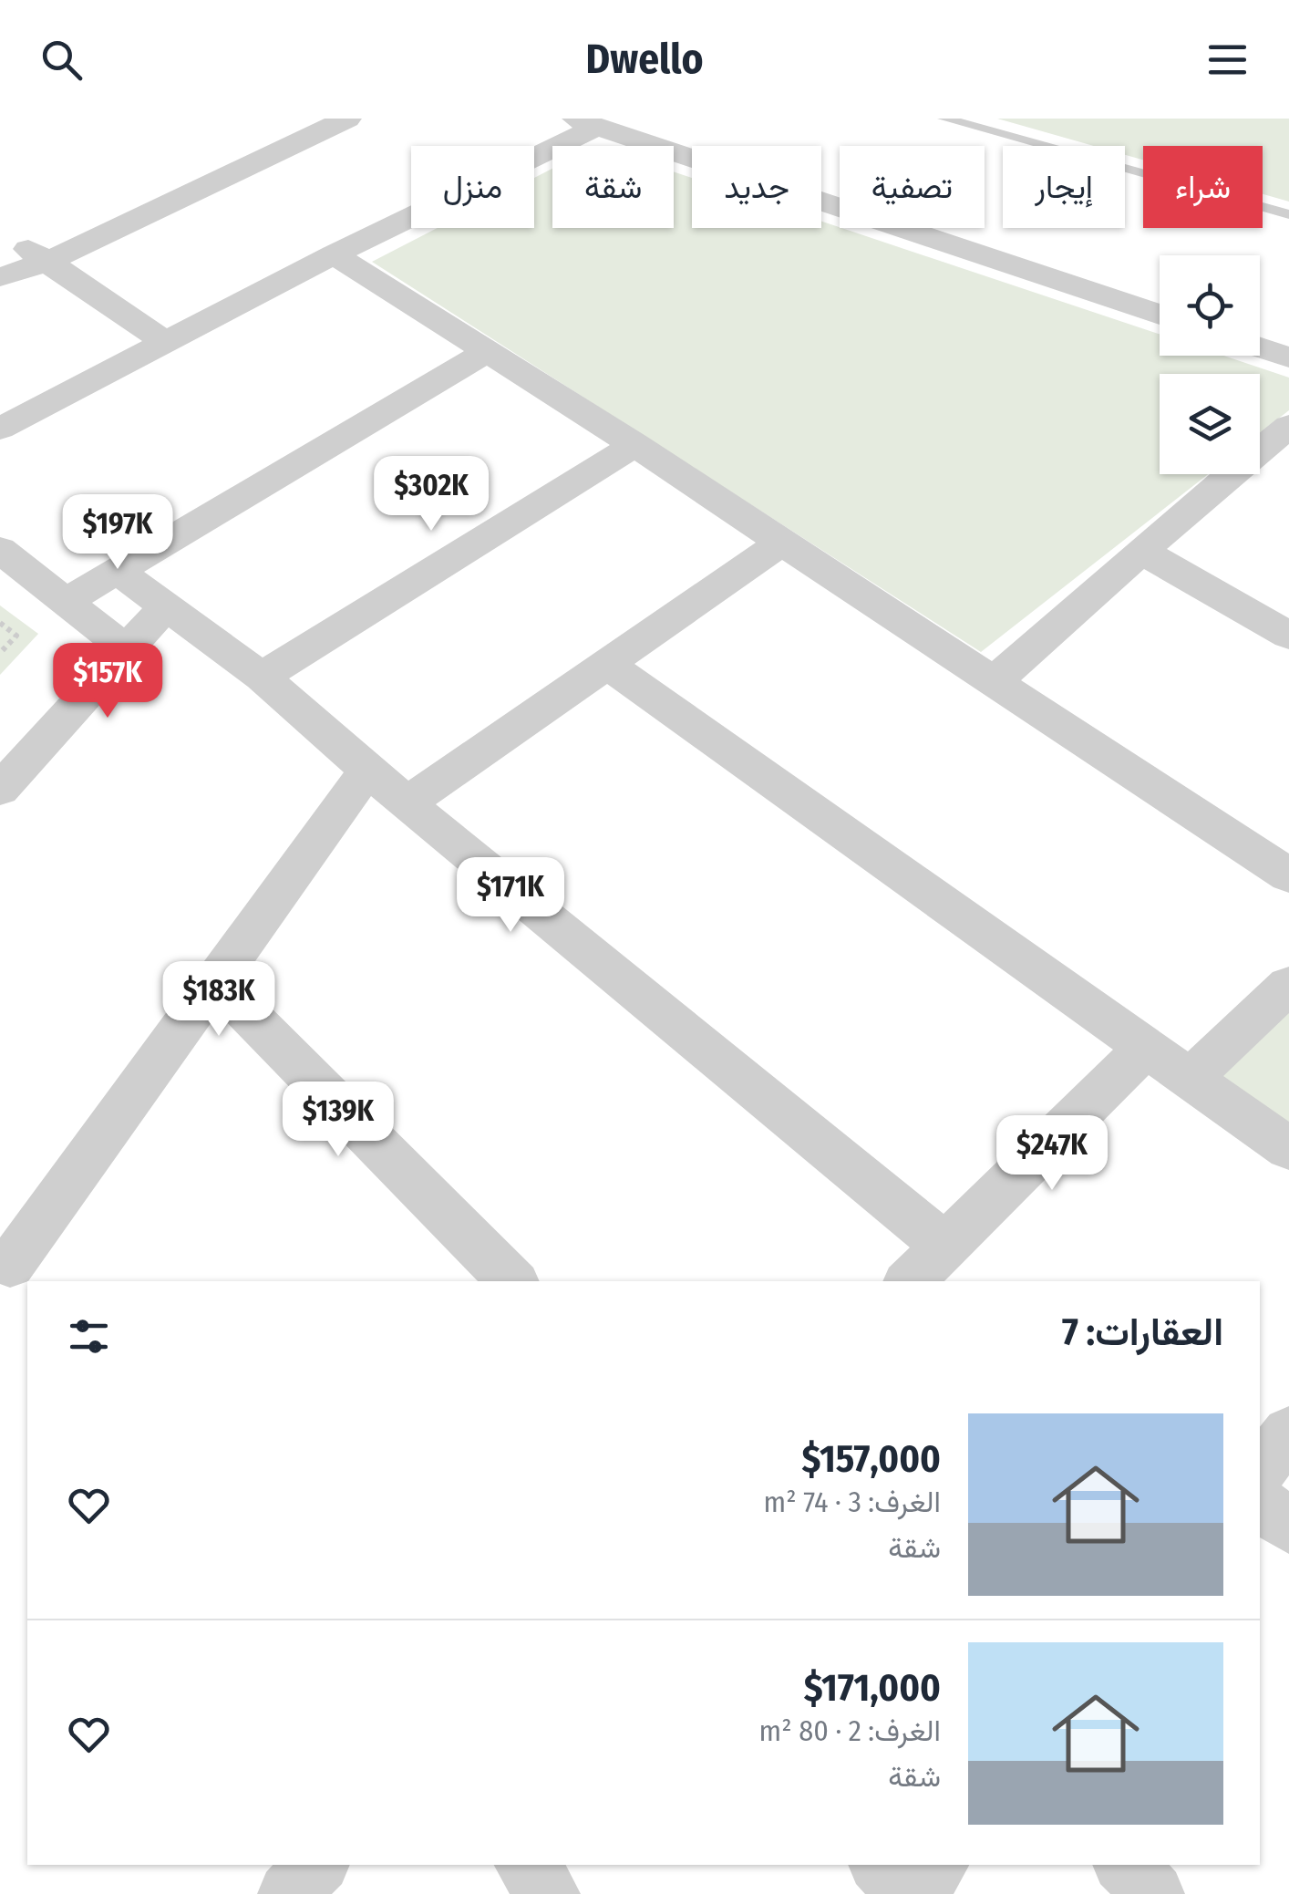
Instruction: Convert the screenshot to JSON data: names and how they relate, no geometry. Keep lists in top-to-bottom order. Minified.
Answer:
{"page":{"header":"Dwello","chip":["شراء","إيجار","تصفية","جديد","شقة","منزل"],"price":["$302K","$197K","$157K","$171K","$183K","$139K","$247K"],"heading":"العقارات: 7","list":[{"name":"$157,000","note":"الغرف: 3 · 74 m² · شقة"},{"name":"$171,000","note":"الغرف: 2 · 80 m² · شقة"}]}}
